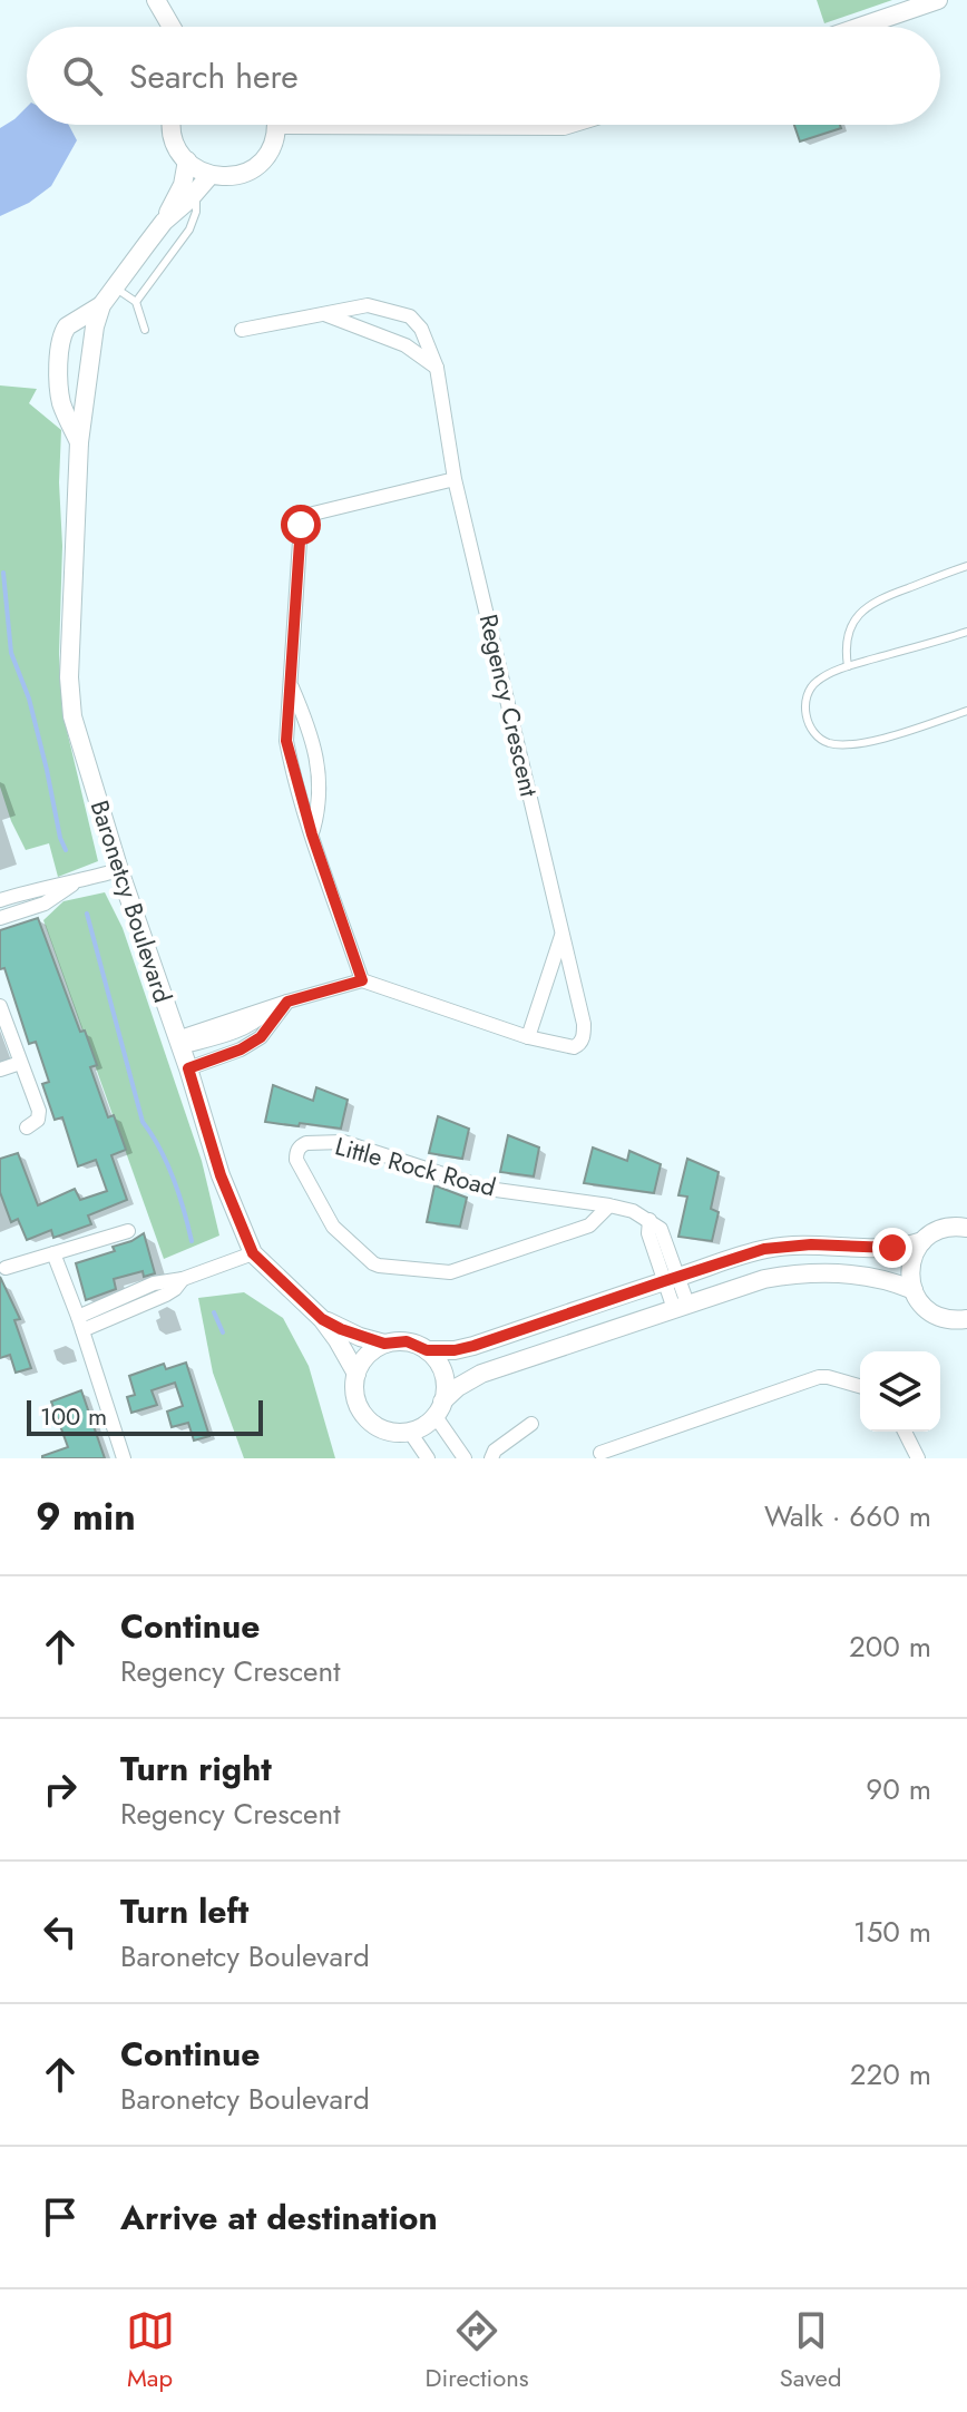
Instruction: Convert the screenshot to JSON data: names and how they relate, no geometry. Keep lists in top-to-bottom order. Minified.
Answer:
{"streets":{"street":["Regency Crescent","Baronetcy Boulevard","Little Rock Road"]},"scale_bar":"100 m","page":{"search":"Search here","scale":"100 m","heading":["9 min","Walk · 660 m"],"list":[["Continue","Regency Crescent","200 m"],["Turn right","Regency Crescent","90 m"],["Turn left","Baronetcy Boulevard","150 m"],["Continue","Baronetcy Boulevard","220 m"],"Arrive at destination"],"nav":["Map","Directions","Saved"]}}
